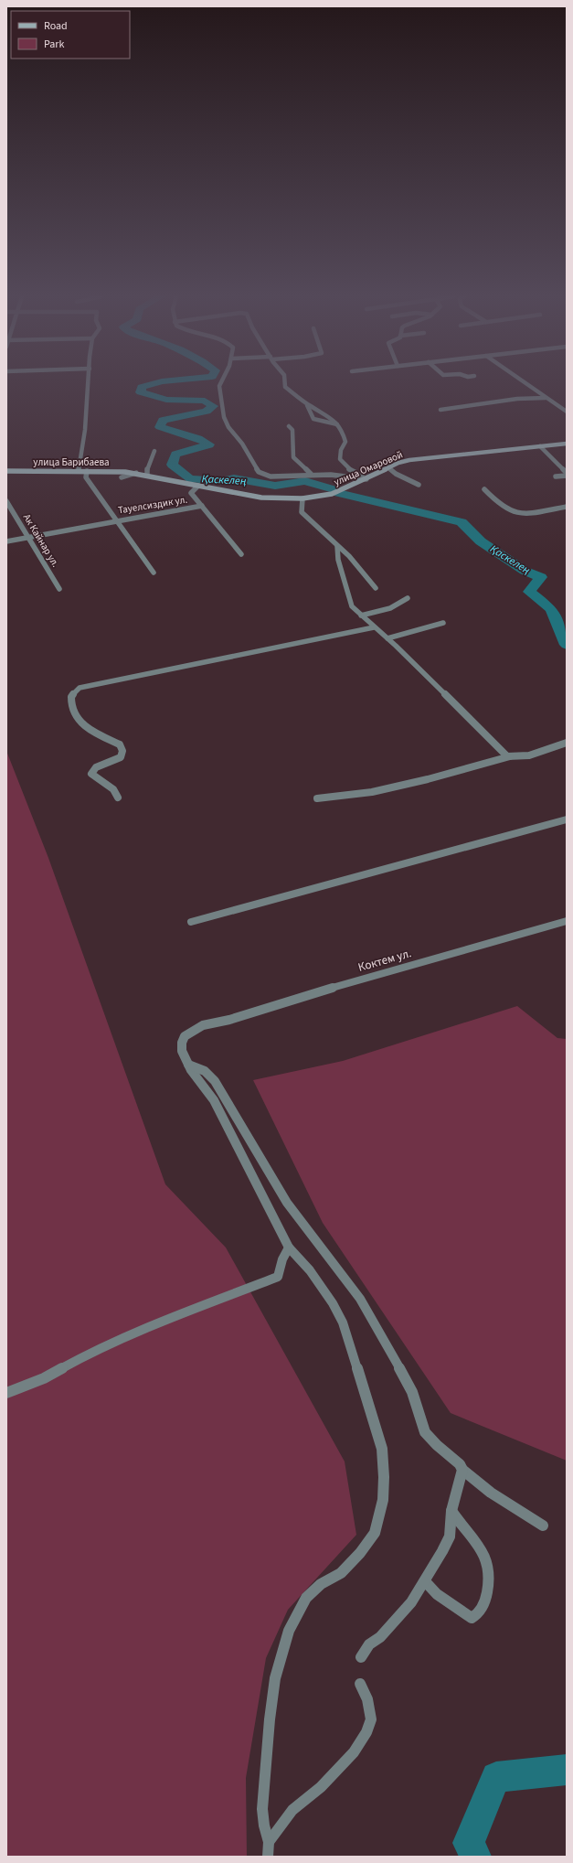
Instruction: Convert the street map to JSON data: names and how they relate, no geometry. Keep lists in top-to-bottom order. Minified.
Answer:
{"streets":{"street":["улица Барибаева","улица Омаровой","Тауелсиздик ул.","Ак Кайнар ул.","Коктем ул."]},"crossings":[["улица Барибаева","улица Омаровой"],["улица Барибаева","Тауелсиздик ул."],["улица Омаровой","Тауелсиздик ул."]],"water":["Қаскелең"],"legend":["Road","Park"]}
